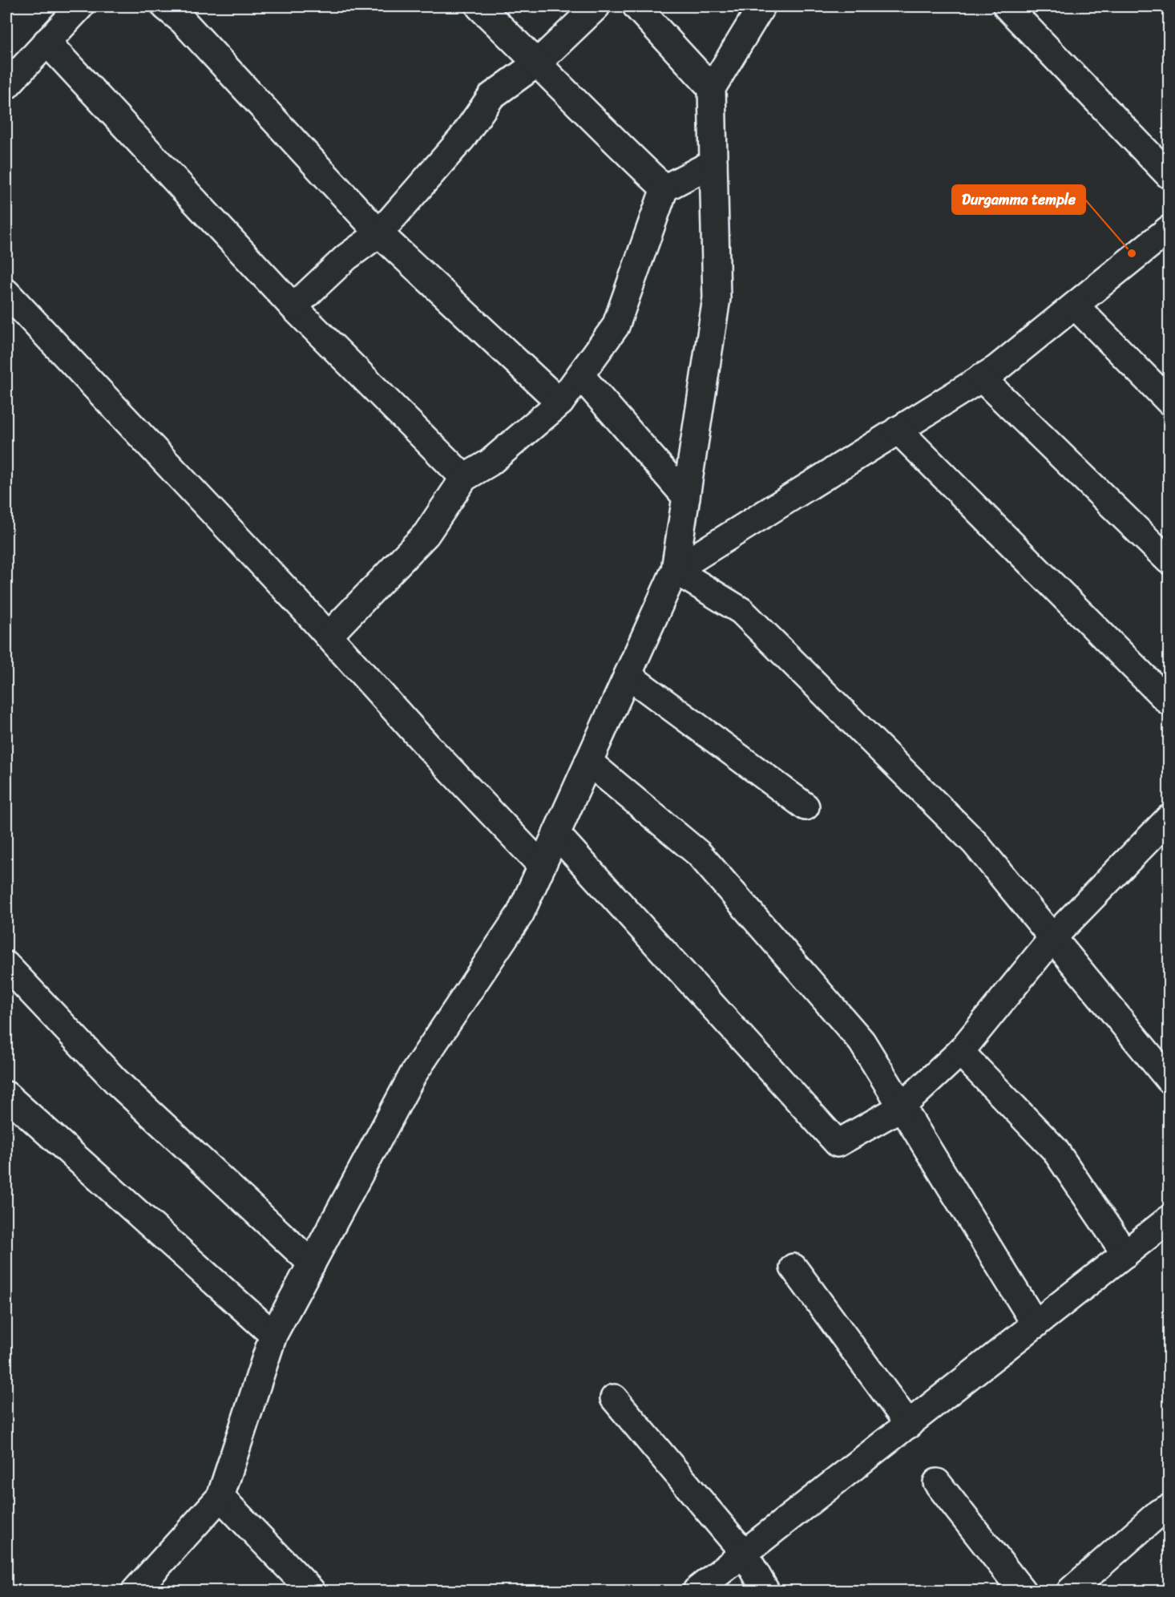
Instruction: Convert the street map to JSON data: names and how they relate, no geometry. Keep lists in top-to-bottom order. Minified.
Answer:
{"places":["Durgamma temple"]}
